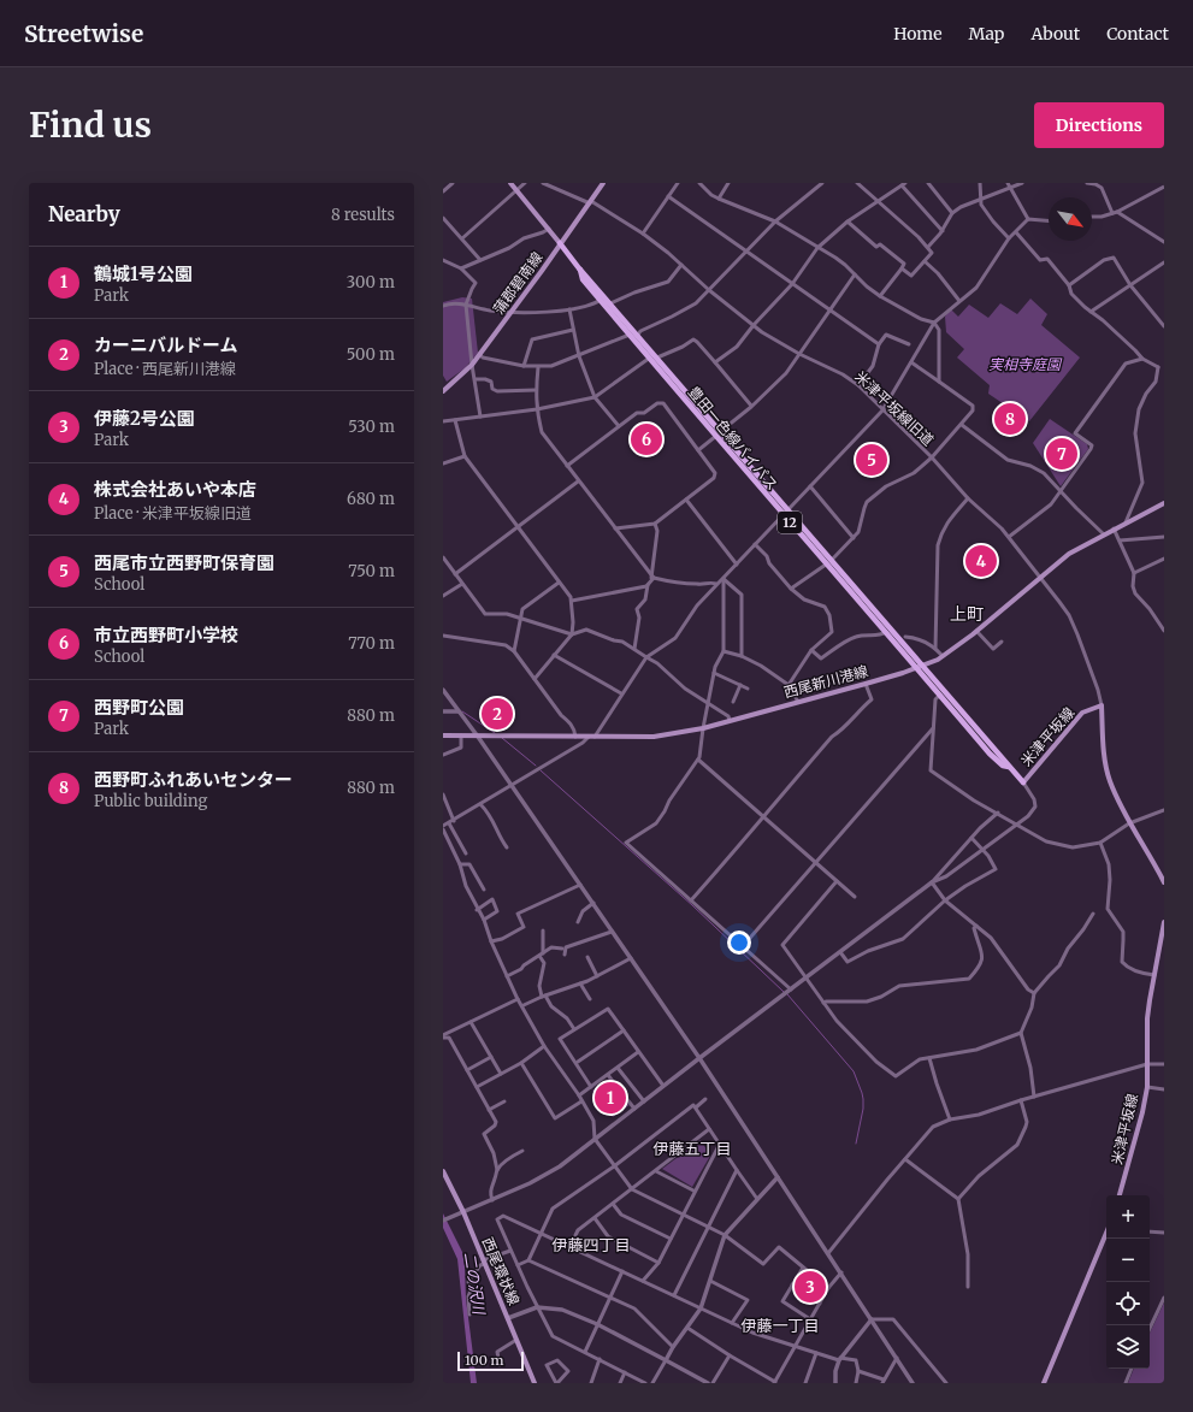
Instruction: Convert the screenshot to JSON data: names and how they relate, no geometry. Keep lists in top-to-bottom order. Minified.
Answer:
{"streets":{"main road":["蒲郡碧南線","豊田一色線バイパス","12","西尾新川港線","米津平坂線","西尾環状線"],"street":["米津平坂線旧道"]},"crossings":[["蒲郡碧南線","米津平坂線旧道"],["蒲郡碧南線","豊田一色線バイパス"],["米津平坂線旧道","西尾新川港線"],["米津平坂線旧道","米津平坂線"],["豊田一色線バイパス","西尾新川港線"],["豊田一色線バイパス","米津平坂線"]],"districts":["上町","伊藤五丁目","伊藤四丁目","伊藤一丁目"],"water":["二の沢川"],"parks":["実相寺庭園"],"scale_bar":"100 m","north":"bottom right","page":{"header":"Streetwise","nav":["Home","Map","About","Contact"],"buttons":"Directions","title":"Find us","heading":["Nearby","8 results"],"list":[{"mark":"1","name":"鶴城1号公園","note":"Park","value":"300 m"},{"mark":"2","name":"カーニバルドーム","note":"Place · 西尾新川港線","value":"500 m"},{"mark":"3","name":"伊藤2号公園","note":"Park","value":"530 m"},{"mark":"4","name":"株式会社あいや本店","note":"Place · 米津平坂線旧道","value":"680 m"},{"mark":"5","name":"西尾市立西野町保育園","note":"School","value":"750 m"},{"mark":"6","name":"市立西野町小学校","note":"School","value":"770 m"},{"mark":"7","name":"西野町公園","note":"Park","value":"880 m"},{"mark":"8","name":"西野町ふれあいセンター","note":"Public building","value":"880 m"}],"pins":["8","6","7","5","4","2","1","3"],"map_buttons":["+","−"],"scale":"100 m"}}
